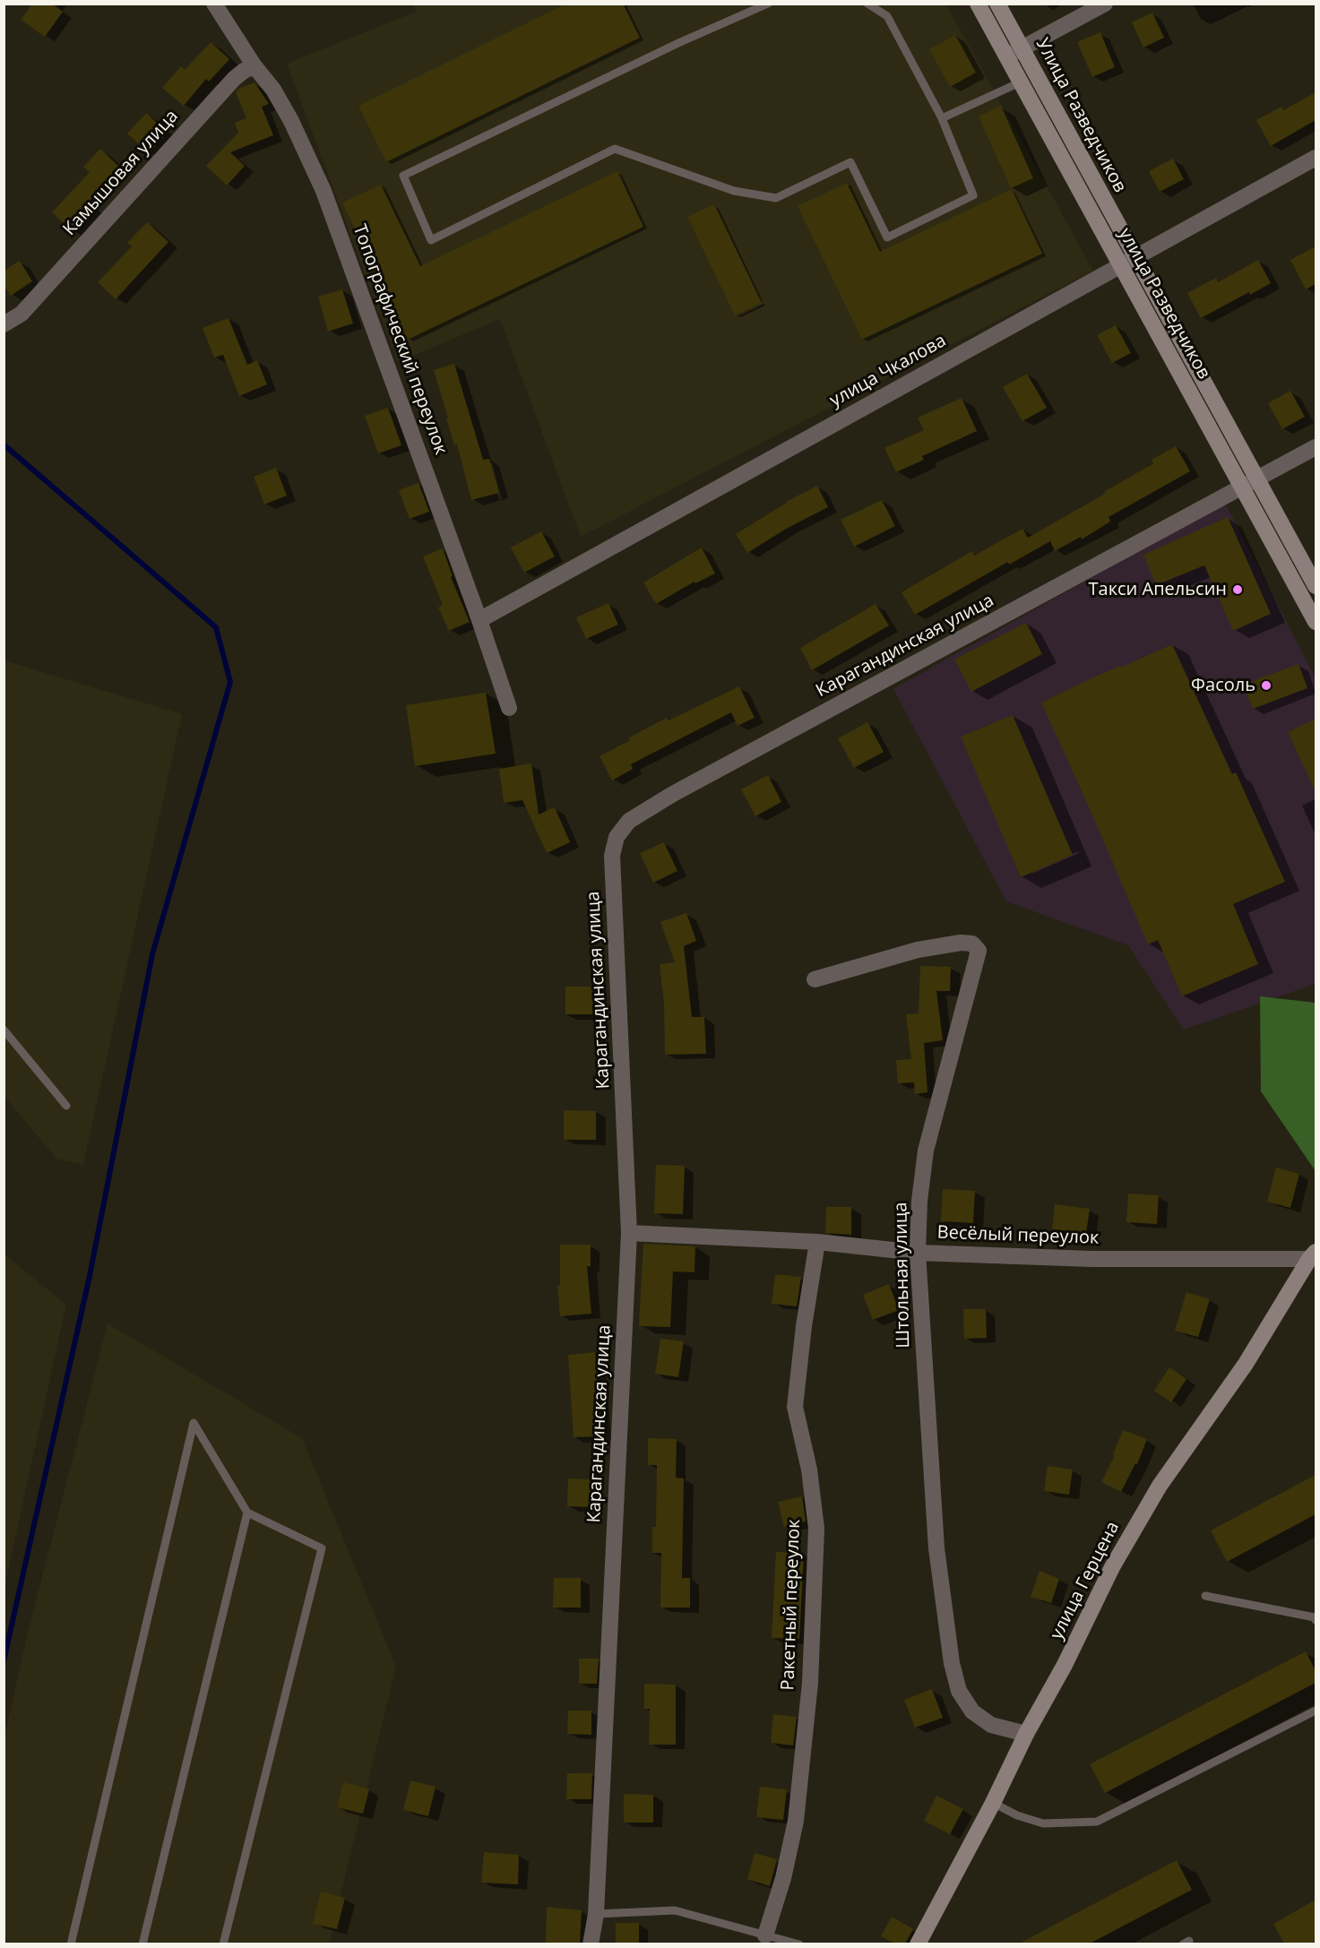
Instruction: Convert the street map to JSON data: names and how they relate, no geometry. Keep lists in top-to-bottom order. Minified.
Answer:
{"streets":{"main road":["Улица Разведчиков","улица Разведчиков","улица Герцена"],"street":["Камышовая улица","Топографический переулок","улица Чкалова","Карагандинская улица","Весёлый переулок","Штольная улица","Ракетный переулок"]},"crossings":[["Улица Разведчиков","улица Чкалова"],["Улица Разведчиков","Карагандинская улица"],["Камышовая улица","Топографический переулок"],["улица Разведчиков","улица Чкалова"],["улица Разведчиков","Карагандинская улица"],["Топографический переулок","улица Чкалова"],["Карагандинская улица","Весёлый переулок"],["Весёлый переулок","Штольная улица"],["Весёлый переулок","улица Герцена"],["Весёлый переулок","Ракетный переулок"],["Штольная улица","улица Герцена"]],"places":["Такси Апельсин","Фасоль"]}
